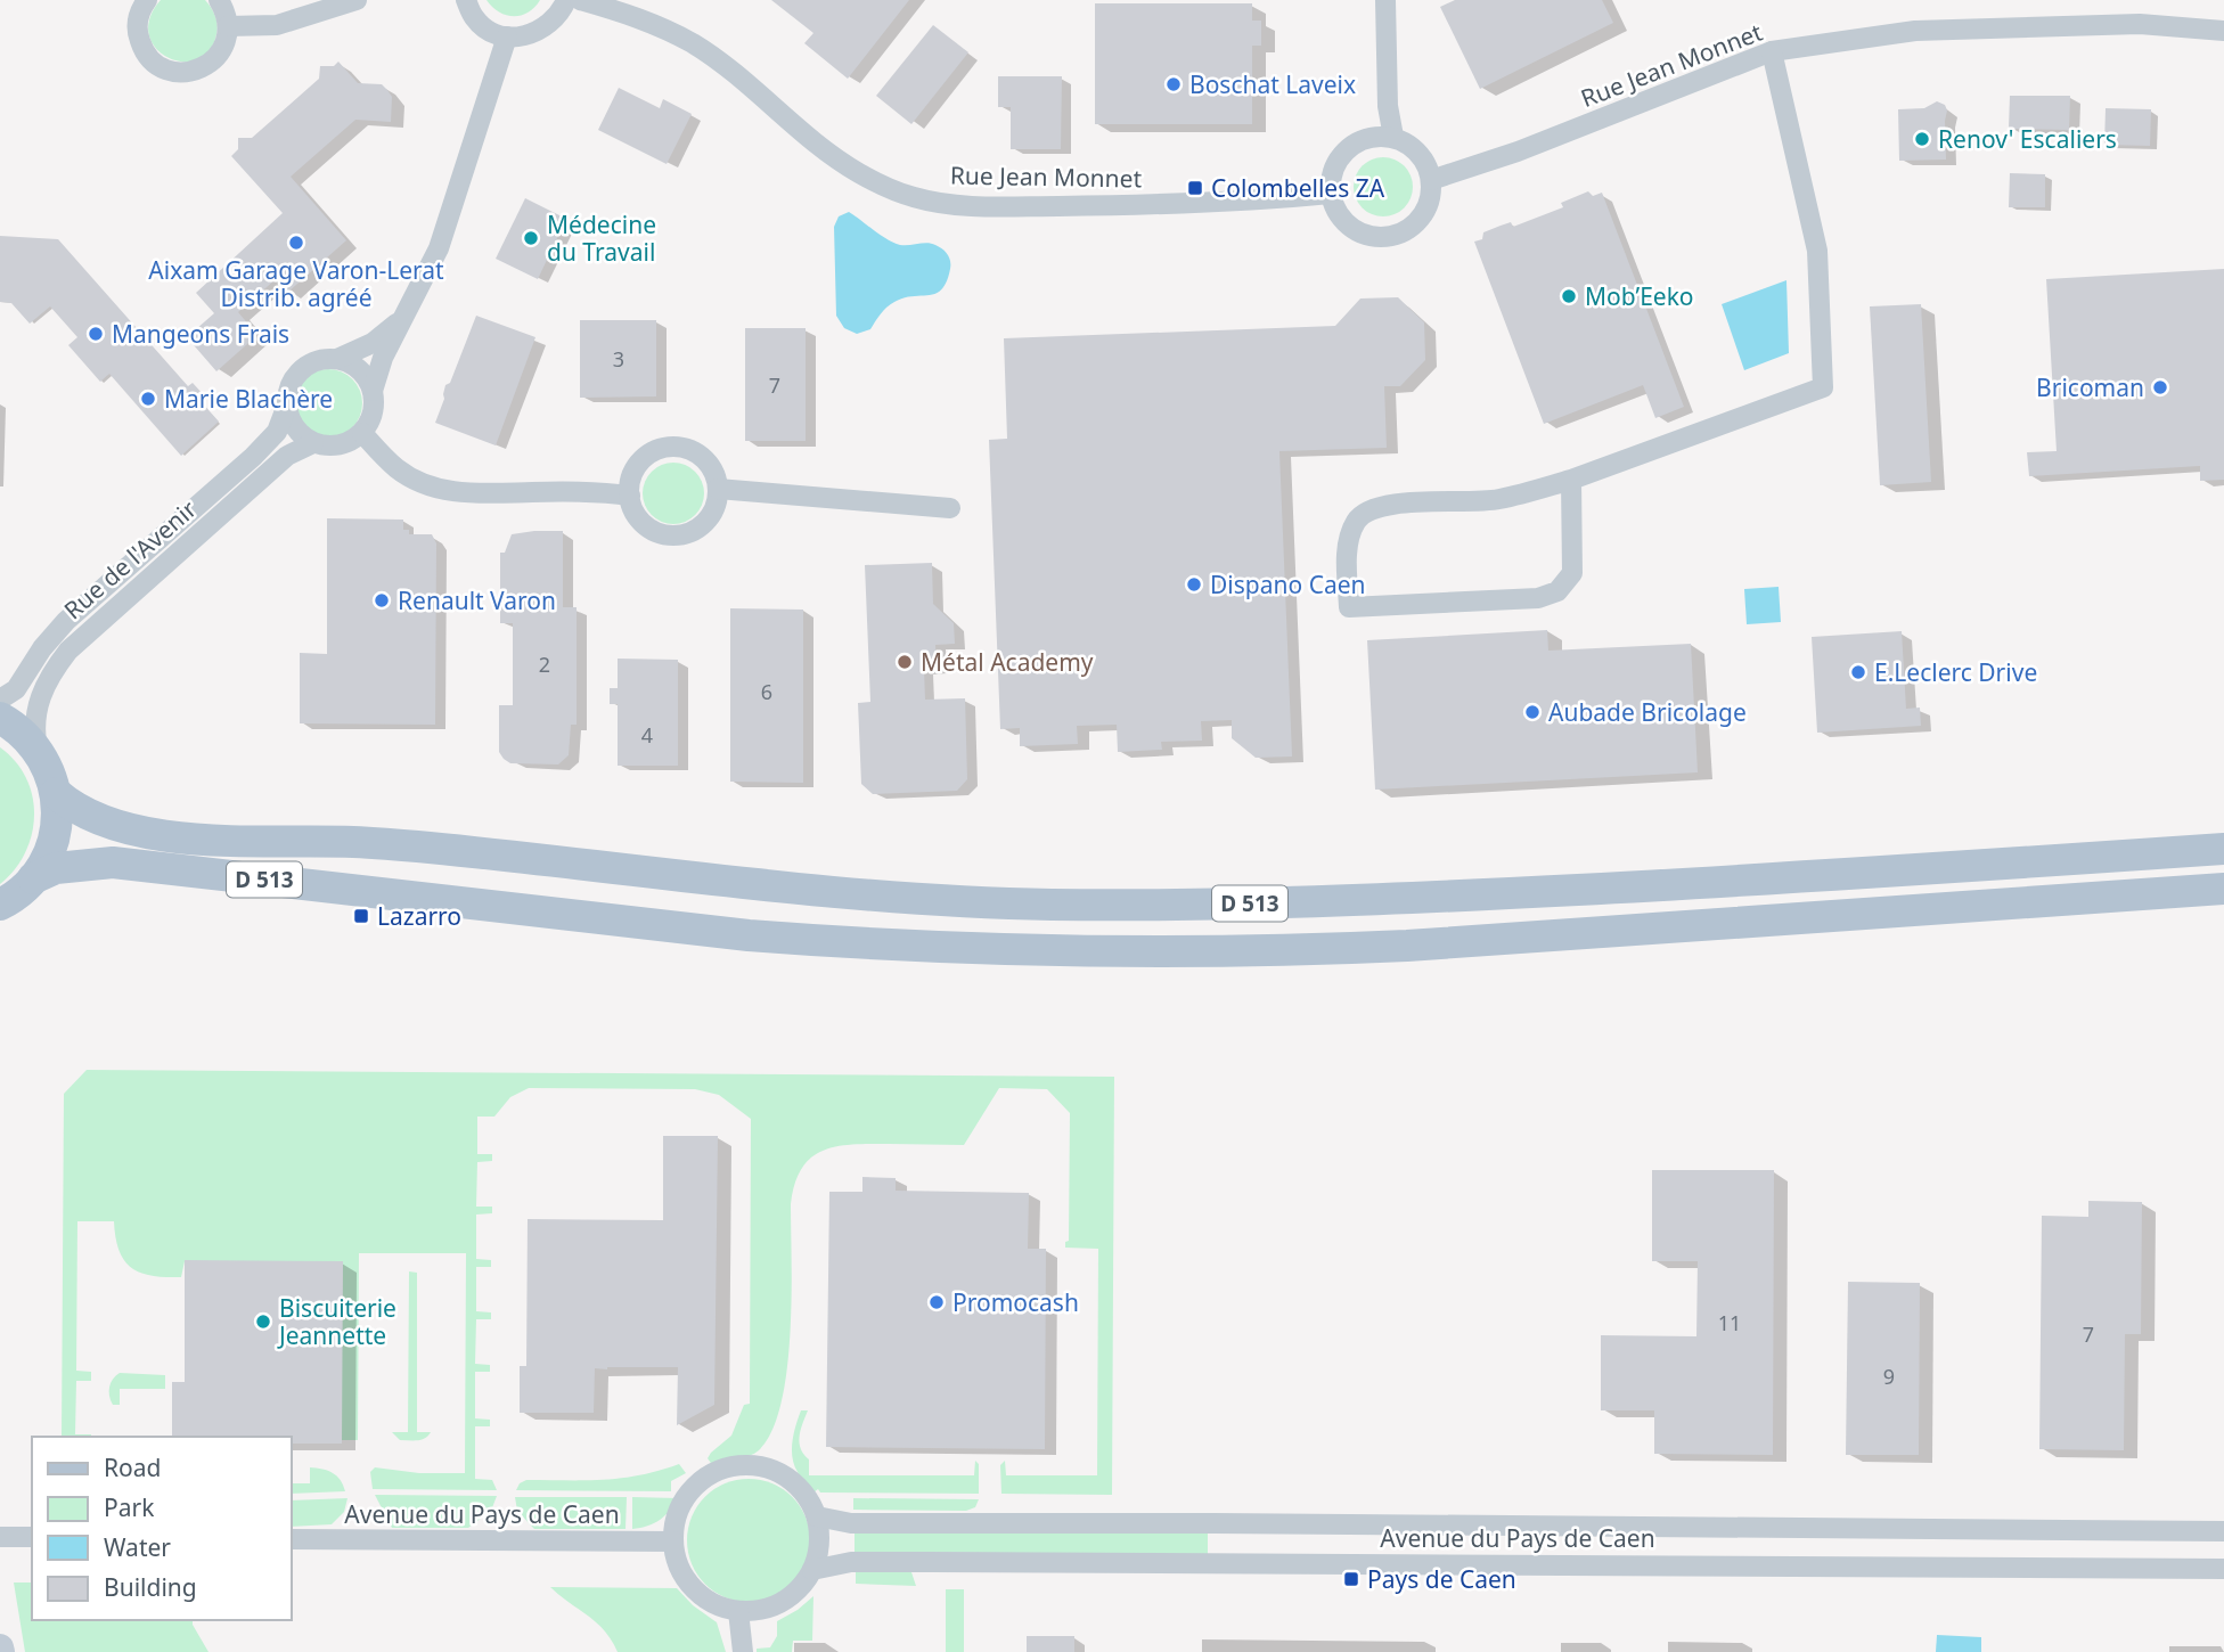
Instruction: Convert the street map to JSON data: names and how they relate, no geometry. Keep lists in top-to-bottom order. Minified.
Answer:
{"streets":{"main road":["D 513"],"street":["Rue Jean Monnet","Rue de l'Avenir","Avenue du Pays de Caen"]},"places":{"other":["Boschat Laveix","Renov' Escaliers","Médecine du Travail","Aixam Garage Varon-Lerat Distrib. agréé","Mob’Eeko","Mangeons Frais","Bricoman","Marie Blachère","Dispano Caen","Renault Varon","Métal Academy","E.Leclerc Drive","Aubade Bricolage","Promocash","Biscuiterie Jeannette"],"transit":["Colombelles ZA","Lazarro","Pays de Caen"]},"house_numbers":["3","7","2","6","4","11","7","9"],"legend":["Road","Park","Water","Building"]}
